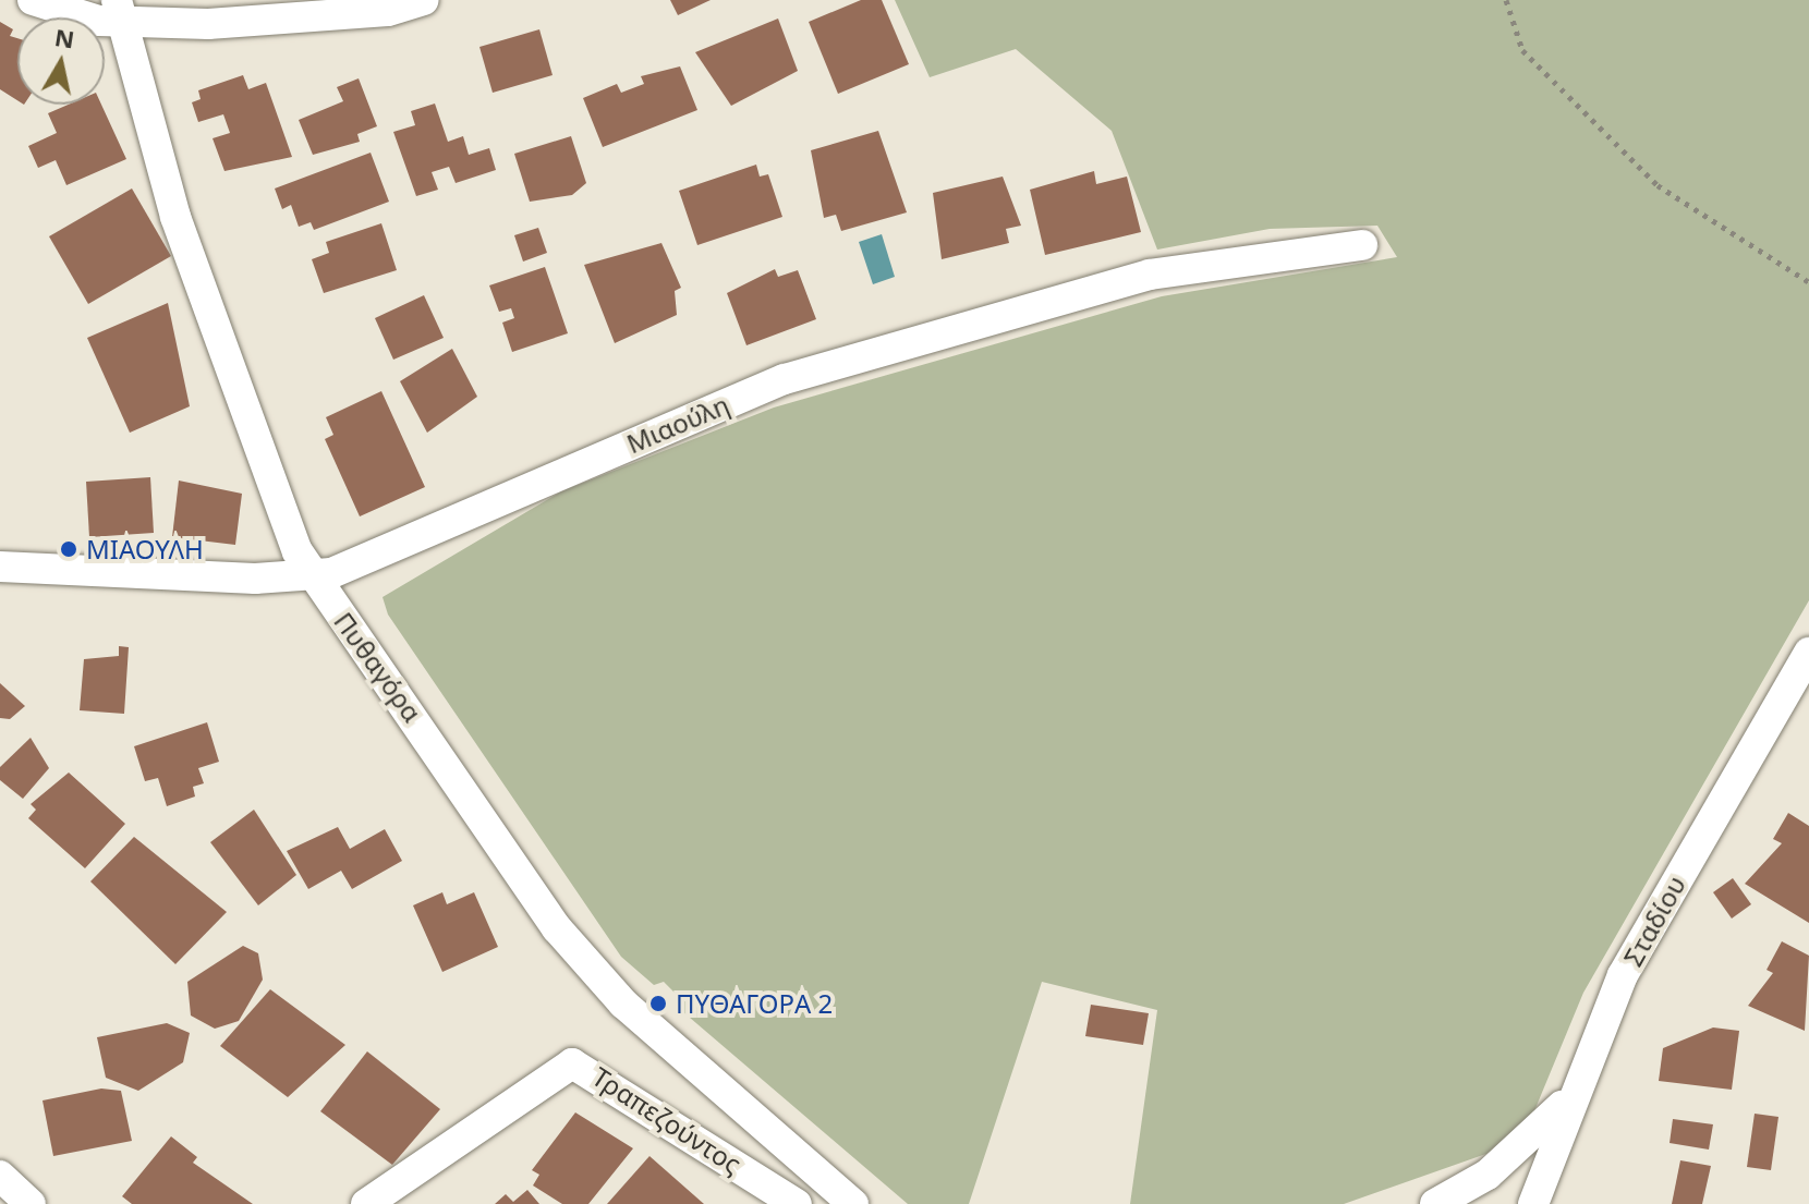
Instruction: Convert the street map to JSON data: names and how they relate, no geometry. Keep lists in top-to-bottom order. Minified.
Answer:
{"streets":{"street":["Μιαούλη","Πυθαγόρα","Σταδίου","Τραπεζούντος"]},"crossings":[["Μιαούλη","Πυθαγόρα"]],"places":["ΜΙΑΟΥΛΗ","ΠΥΘΑΓΟΡΑ 2"],"north":"top"}
